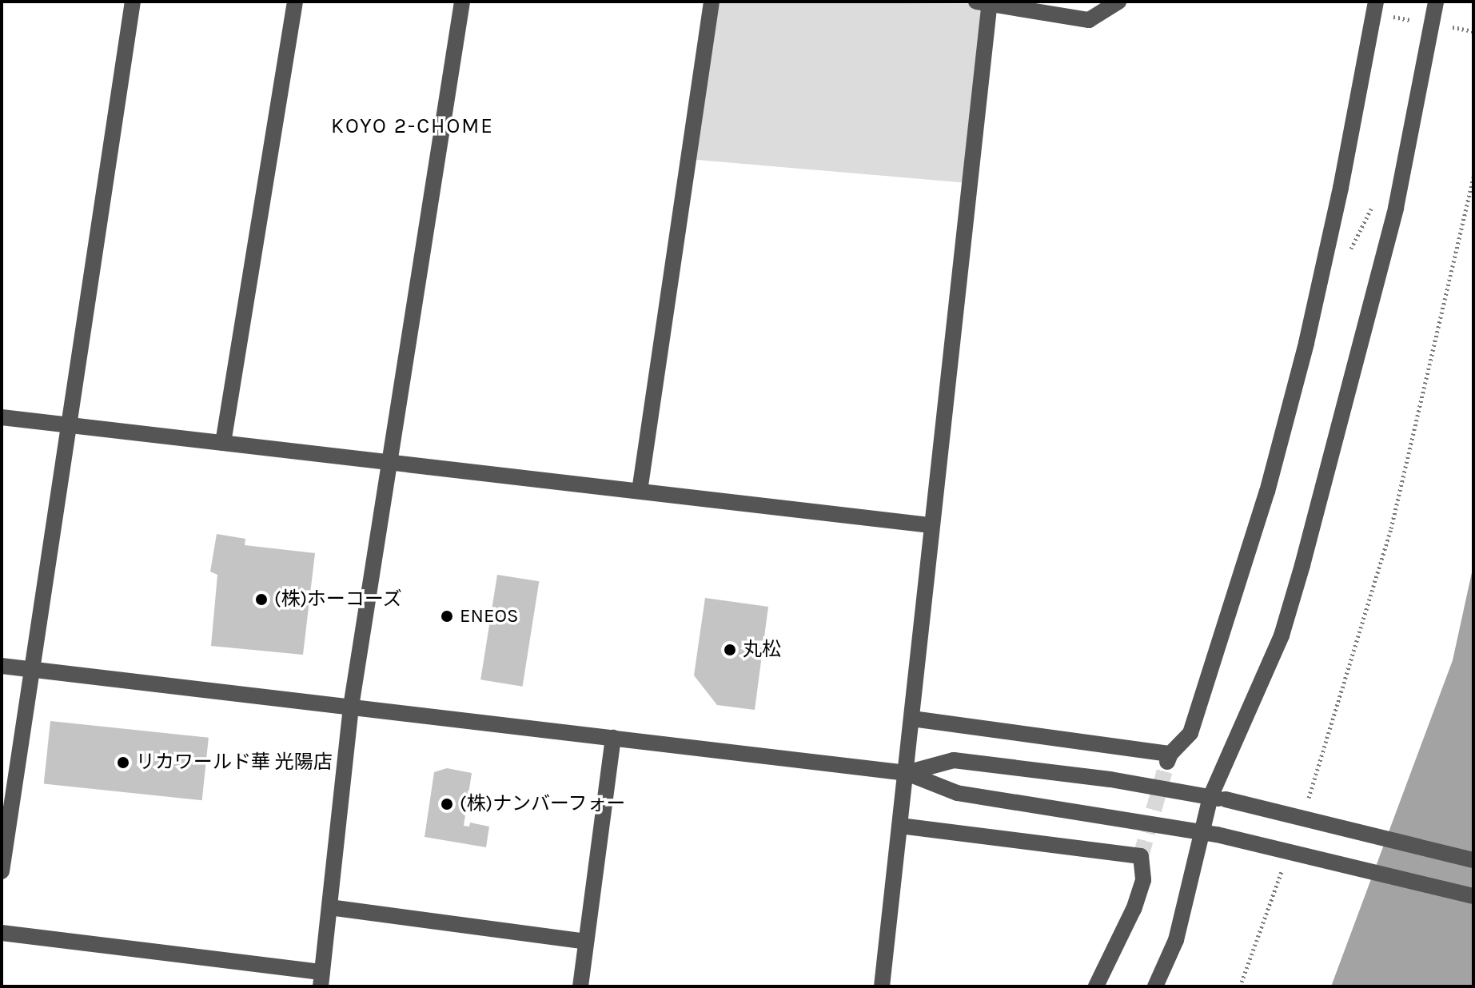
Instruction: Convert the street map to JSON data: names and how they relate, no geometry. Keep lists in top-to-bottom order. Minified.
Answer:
{"districts":["KOYO 2-CHOME"],"places":["(株)ホーコーズ","ENEOS","丸松","リカワールド華 光陽店","(株)ナンバーフォー"]}
